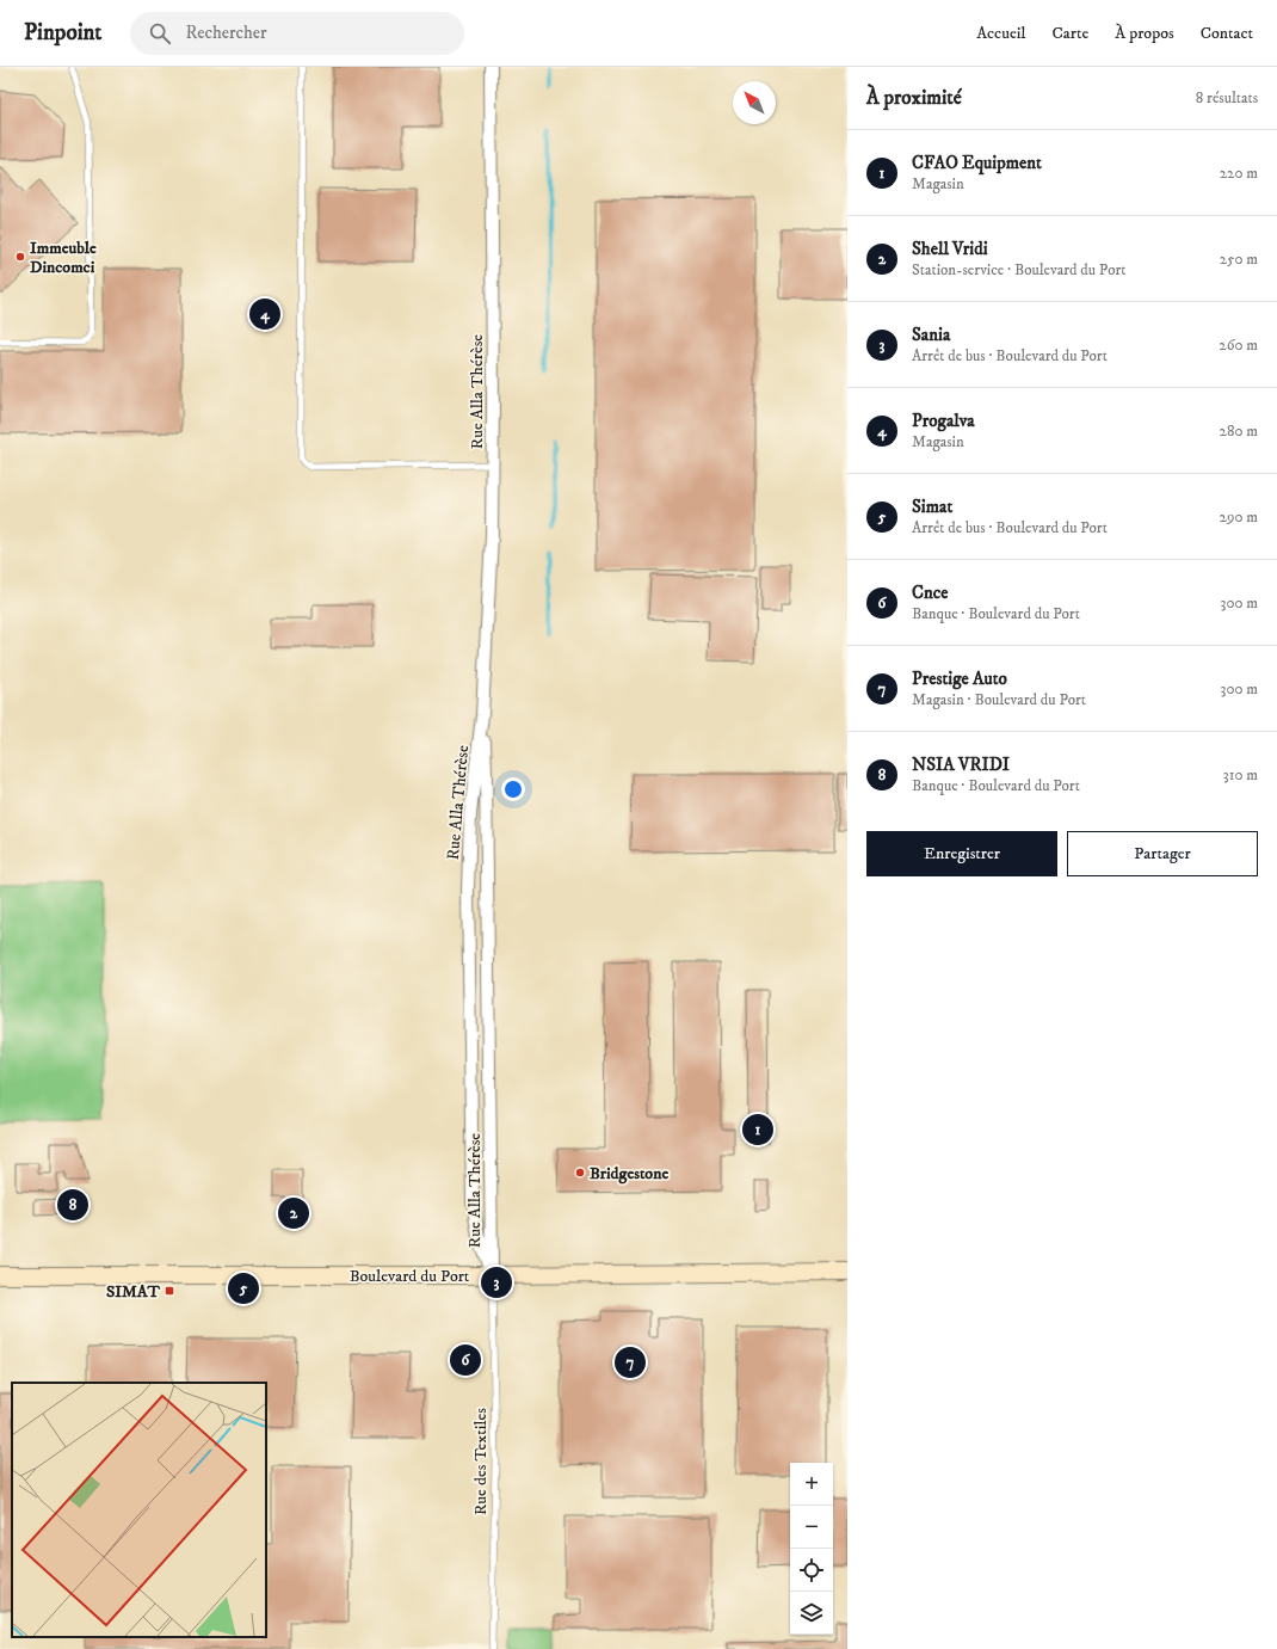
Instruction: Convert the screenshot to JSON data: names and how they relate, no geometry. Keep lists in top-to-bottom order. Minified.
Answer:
{"streets":{"main road":["Boulevard du Port"],"street":["Rue Alla Thérèse"],"lane":["Rue des Textiles"]},"crossings":[["Rue Alla Thérèse","Boulevard du Port"],["Rue Alla Thérèse","Rue des Textiles"],["Boulevard du Port","Rue des Textiles"]],"places":{"other":["Immeuble Dincomci","Bridgestone"],"transit":["SIMAT"]},"north":"top left","page":{"header":"Pinpoint","search":"Rechercher","nav":["Accueil","Carte","À propos","Contact"],"heading":["À proximité","8 résultats"],"list":[{"mark":"1","name":"CFAO Equipment","note":"Magasin","value":"220 m"},{"mark":"2","name":"Shell Vridi","note":"Station-service · Boulevard du Port","value":"250 m"},{"mark":"3","name":"Sania","note":"Arrêt de bus · Boulevard du Port","value":"260 m"},{"mark":"4","name":"Progalva","note":"Magasin","value":"280 m"},{"mark":"5","name":"Simat","note":"Arrêt de bus · Boulevard du Port","value":"290 m"},{"mark":"6","name":"Cnce","note":"Banque · Boulevard du Port","value":"300 m"},{"mark":"7","name":"Prestige Auto","note":"Magasin · Boulevard du Port","value":"300 m"},{"mark":"8","name":"NSIA VRIDI","note":"Banque · Boulevard du Port","value":"310 m"}],"pins":["4","1","8","2","3","5","6","7"],"buttons":["Enregistrer","Partager"],"map_buttons":["+","−"]}}
